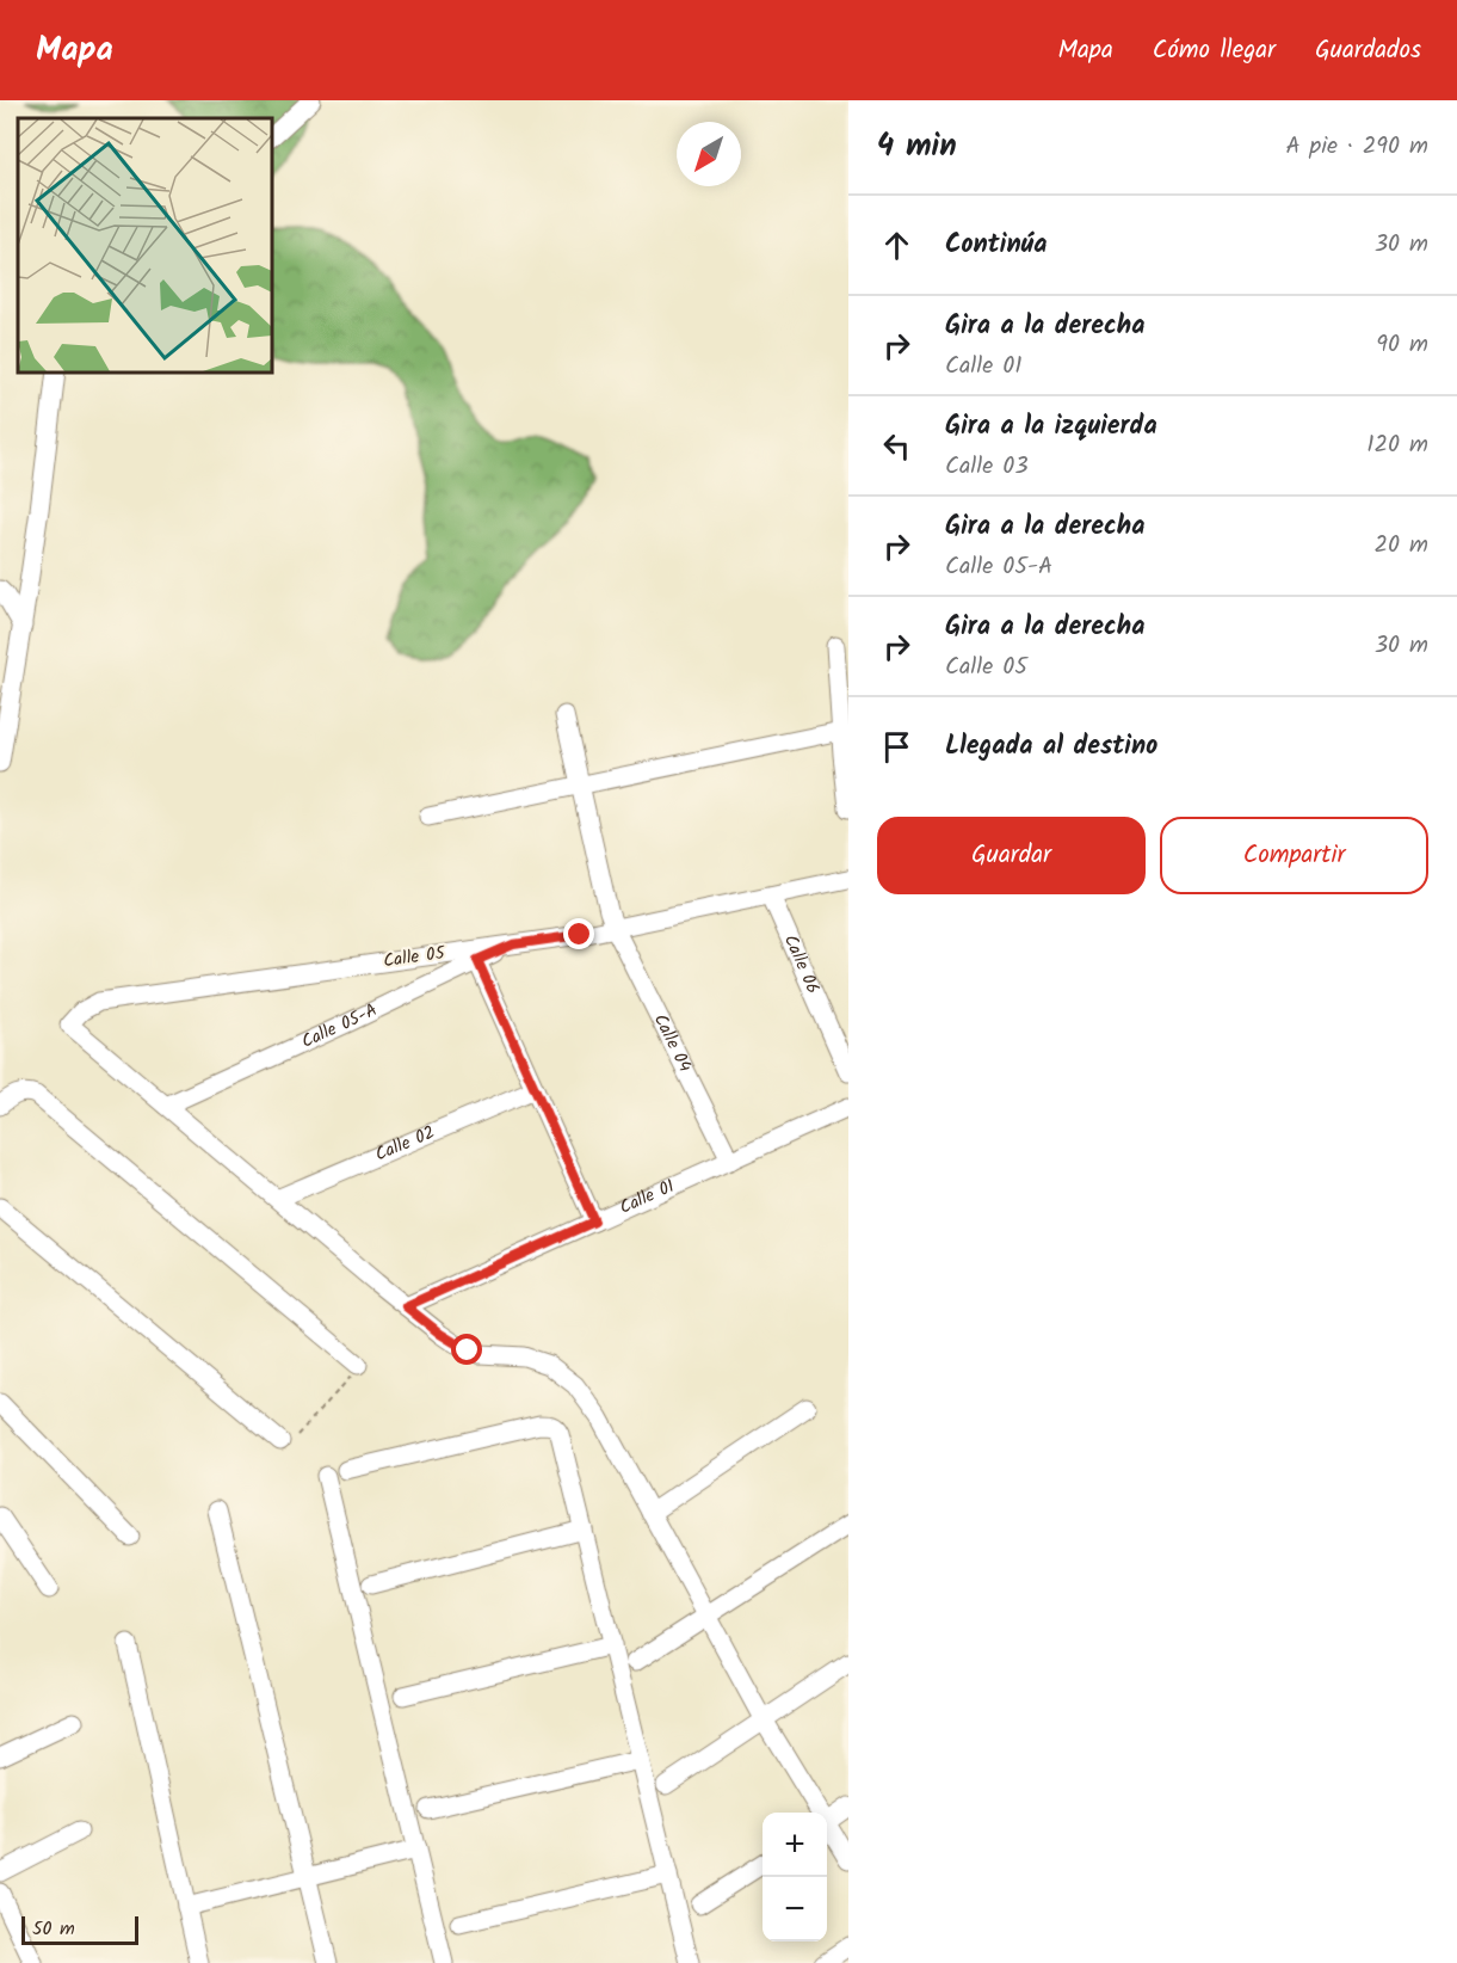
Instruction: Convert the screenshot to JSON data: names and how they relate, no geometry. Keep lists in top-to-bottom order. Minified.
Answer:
{"streets":{"street":["Calle 05","Calle 06","Calle 05-A","Calle 04","Calle 02","Calle 01"]},"crossings":[["Calle 05","Calle 06"],["Calle 05","Calle 05-A"],["Calle 05","Calle 04"],["Calle 04","Calle 01"]],"scale_bar":"50 m","north":"bottom left","page":{"header":"Mapa","nav":["Mapa","Cómo llegar","Guardados"],"heading":["4 min","A pie · 290 m"],"list":[["Continúa","30 m"],["Gira a la derecha","Calle 01","90 m"],["Gira a la izquierda","Calle 03","120 m"],["Gira a la derecha","Calle 05-A","20 m"],["Gira a la derecha","Calle 05","30 m"],"Llegada al destino"],"buttons":["Guardar","Compartir"],"map_buttons":["+","−"],"scale":"50 m"}}
